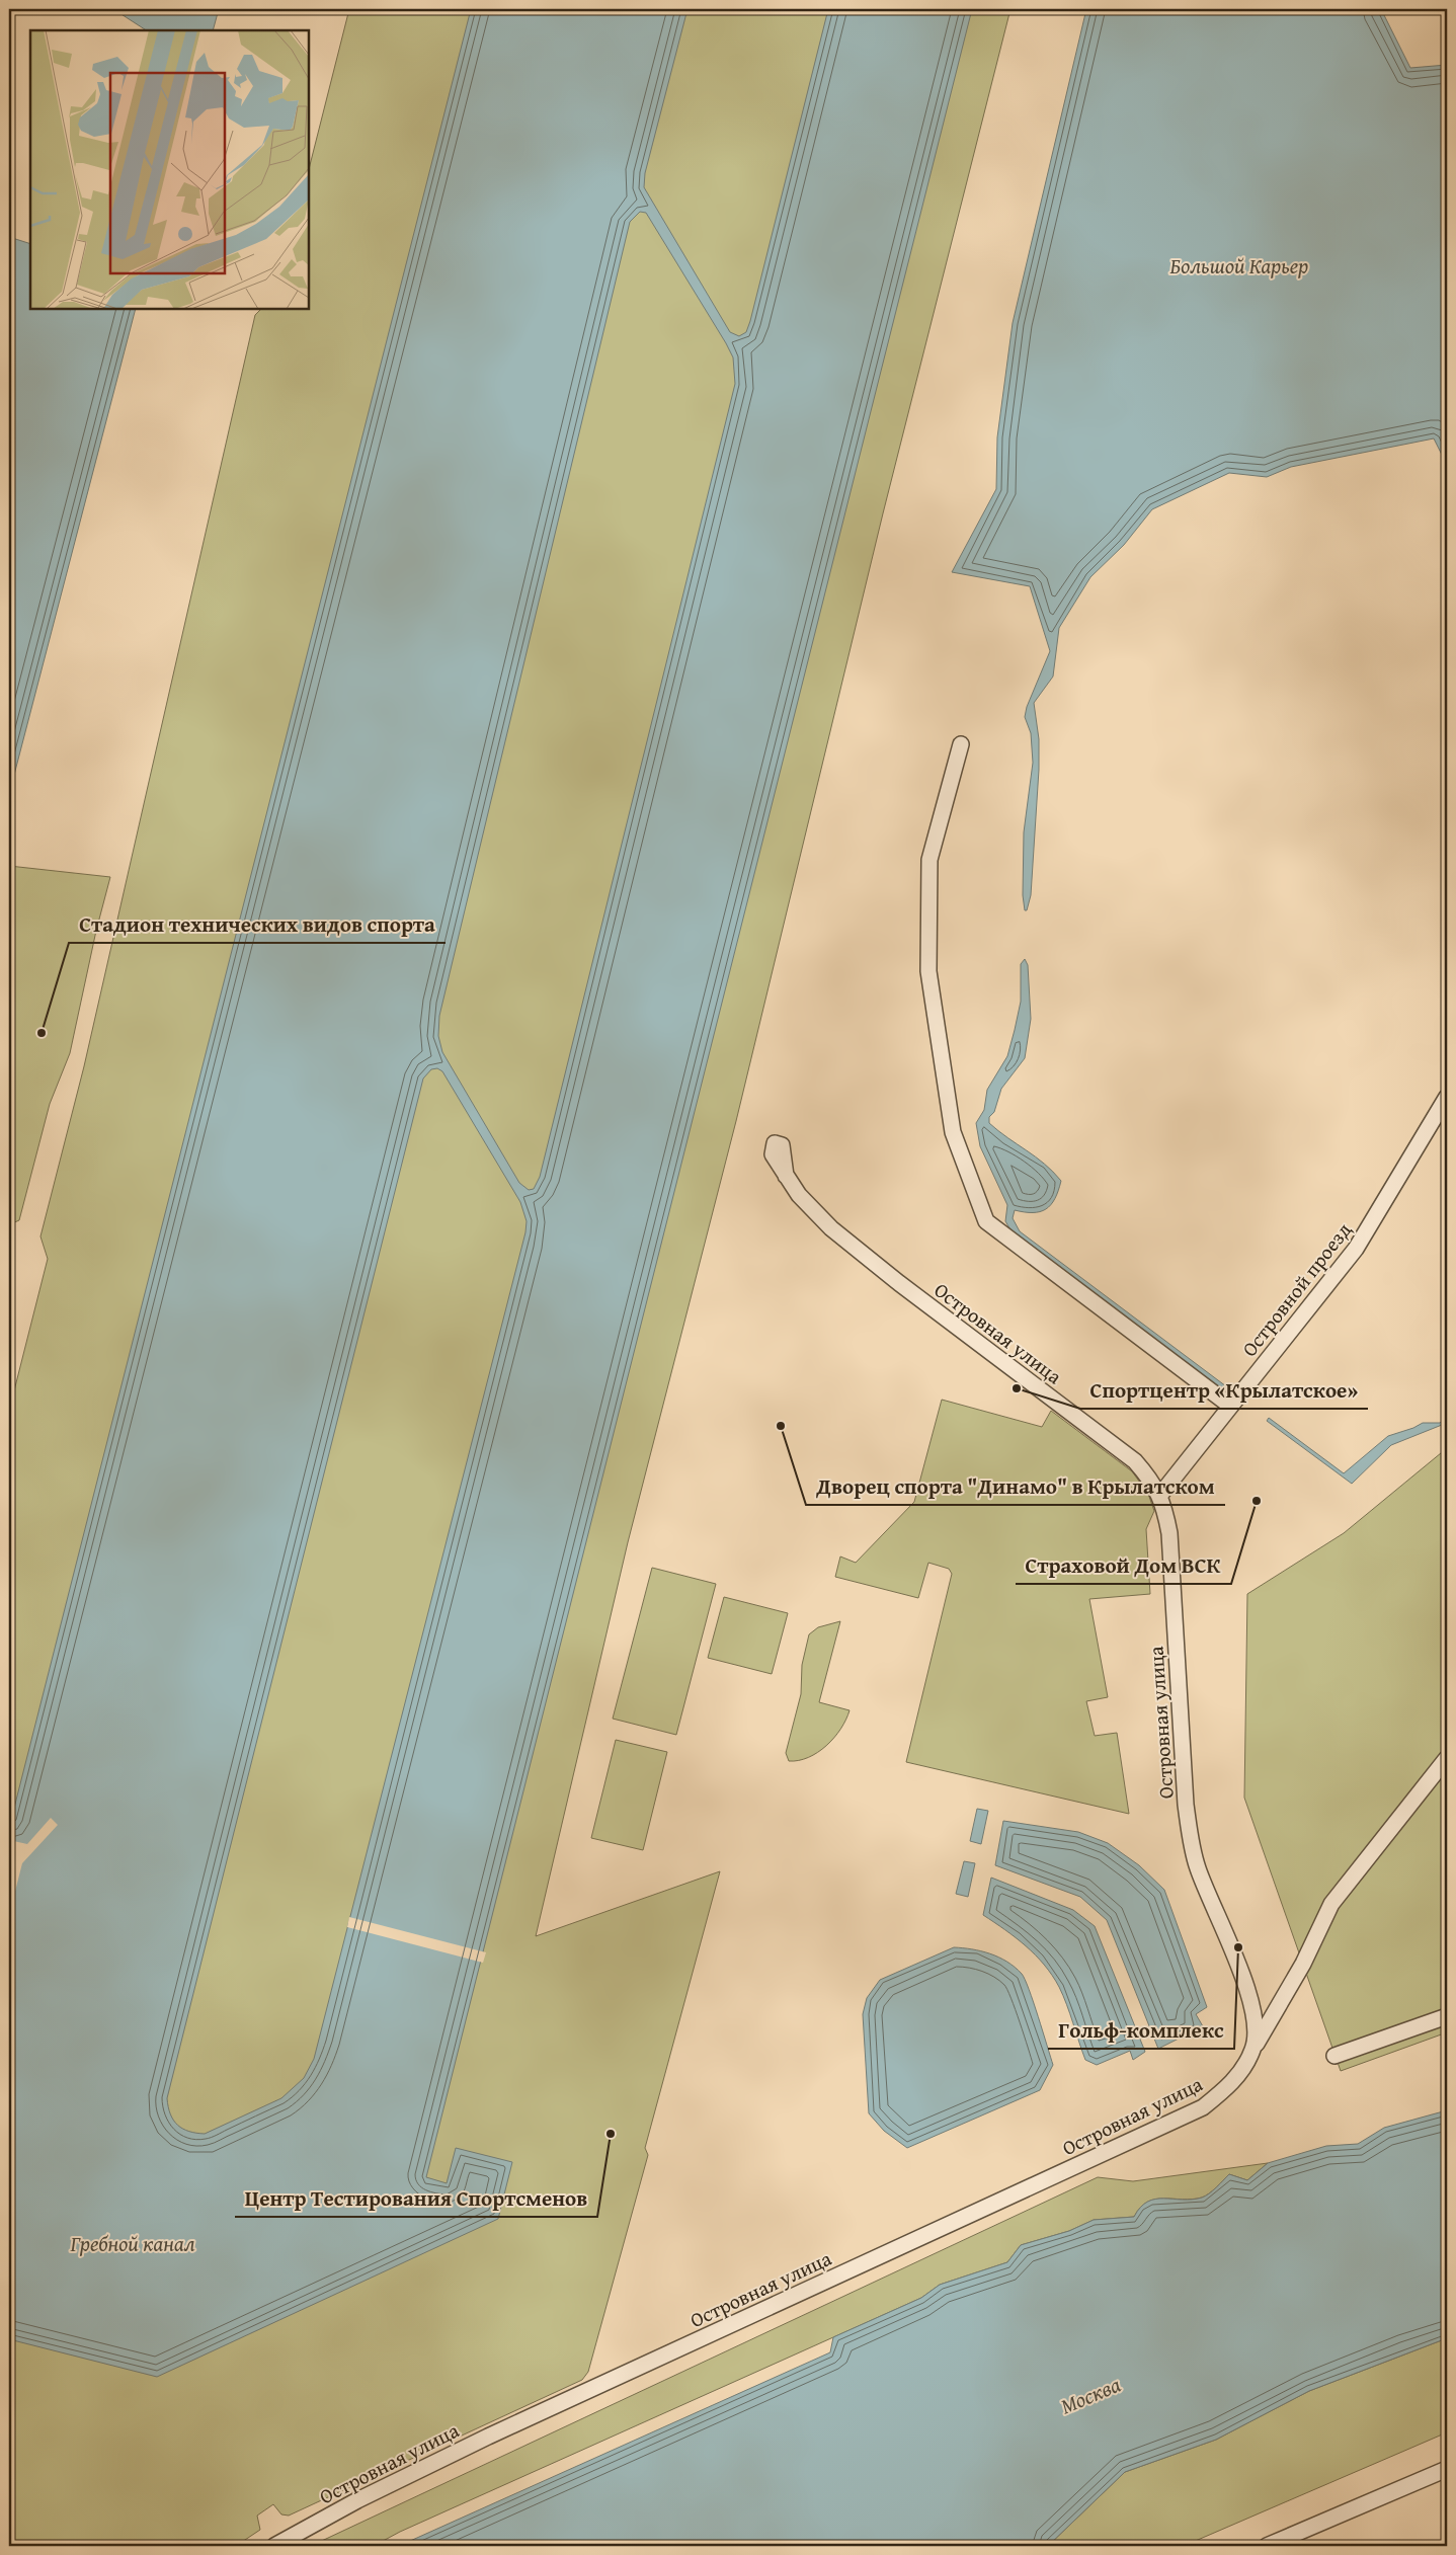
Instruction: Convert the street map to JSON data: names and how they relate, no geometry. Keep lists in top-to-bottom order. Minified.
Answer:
{"streets":{"street":["Островной проезд","Островная улица"]},"crossings":[["Островной проезд","Островная улица"]],"water":["Большой Карьер","Гребной канал","Москва"],"places":["Стадион технических видов спорта","Спортцентр «Крылатское»","Дворец спорта \"Динамо\" в Крылатском","Страховой Дом ВСК","Гольф-комплекс","Центр Тестирования Спортсменов"]}
